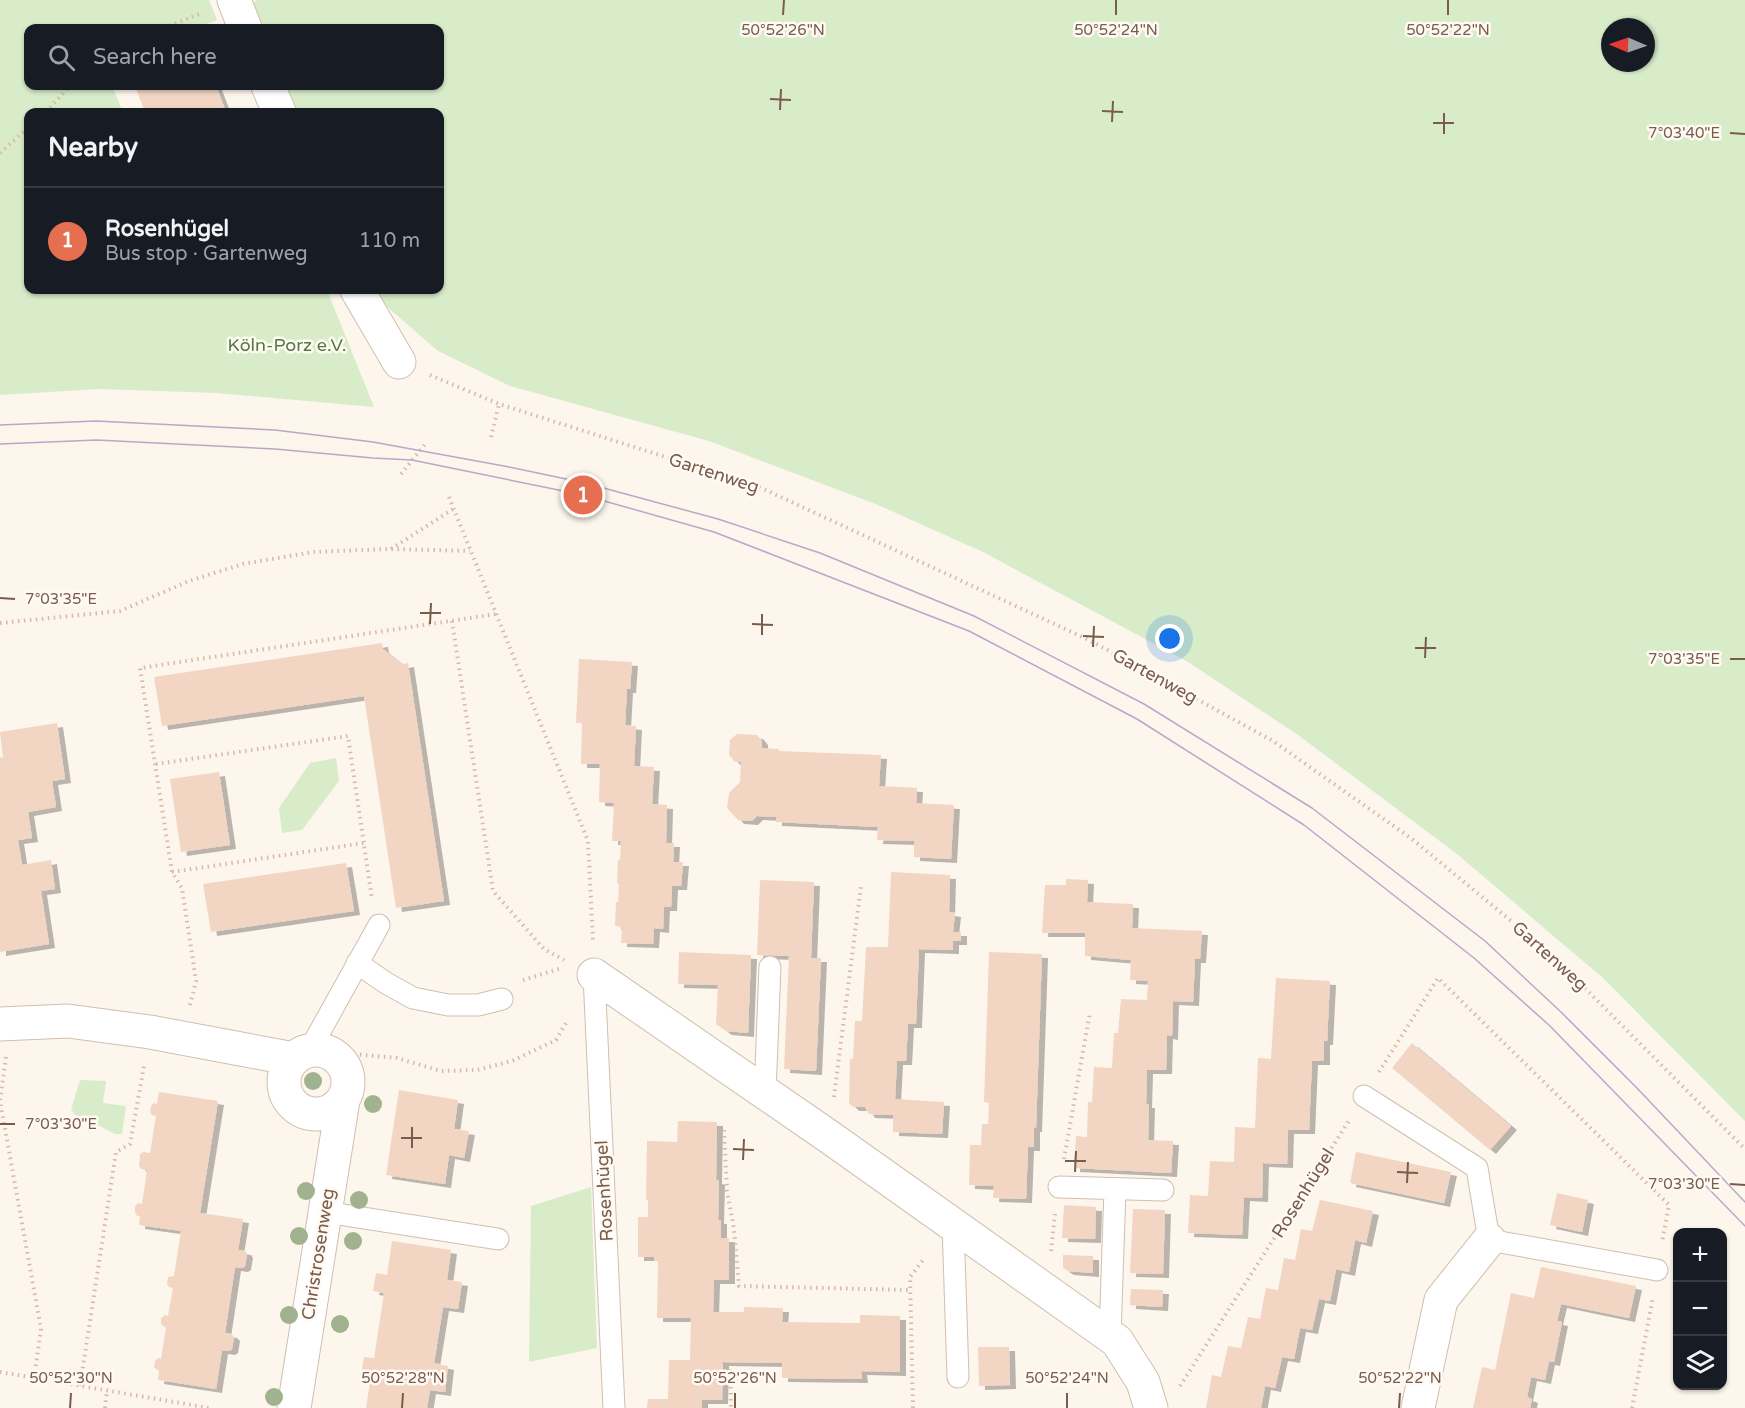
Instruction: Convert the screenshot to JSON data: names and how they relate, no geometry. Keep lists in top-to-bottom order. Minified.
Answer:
{"streets":{"street":["Christrosenweg"],"lane":["Rosenhügel"],"path":["Gartenweg"]},"parks":["Köln-Porz e.V."],"north":"left","page":{"search":"Search here","heading":"Nearby","list":[{"mark":"1","name":"Rosenhügel","note":"Bus stop · Gartenweg","value":"110 m"}],"pins":"1","map_buttons":["+","−"]},"coordinates":["50°52'26\"N","50°52'24\"N","50°52'22\"N","7°03'40\"E","7°03'35\"E","7°03'30\"E","50°52'30\"N","50°52'28\"N"]}
